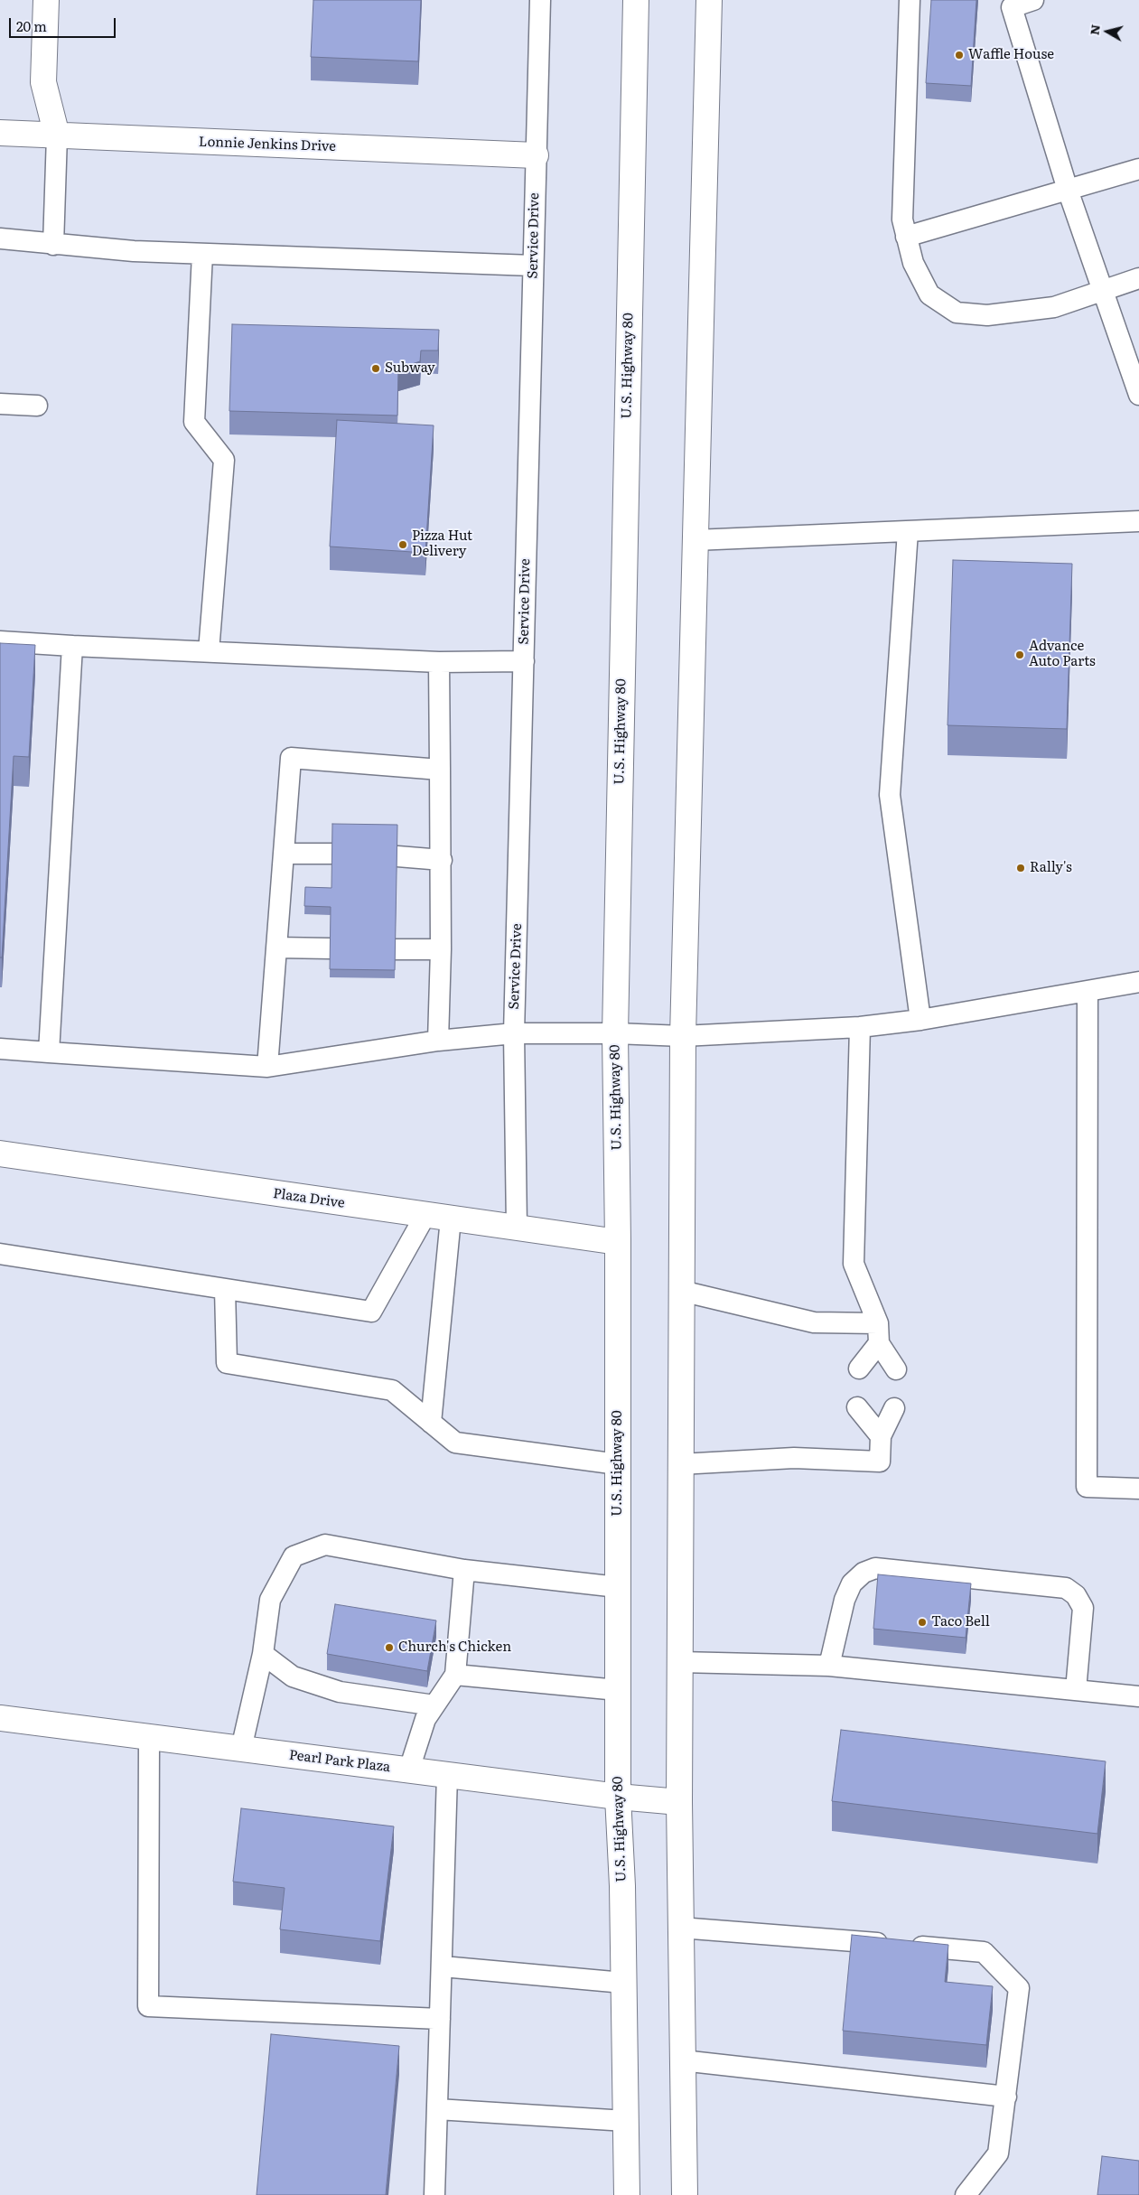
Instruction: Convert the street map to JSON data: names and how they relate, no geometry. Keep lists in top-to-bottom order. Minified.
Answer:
{"streets":{"main road":["Lonnie Jenkins Drive","U.S. Highway 80","Plaza Drive","Pearl Park Plaza"],"lane":["Service Drive"]},"crossings":[["Lonnie Jenkins Drive","Service Drive"],["Service Drive","Plaza Drive"],["U.S. Highway 80","Plaza Drive"],["U.S. Highway 80","Pearl Park Plaza"]],"places":["Waffle House","Subway","Pizza Hut Delivery","Advance Auto Parts","Rally's","Taco Bell","Church's Chicken"],"scale_bar":"20 m","north":"left"}
